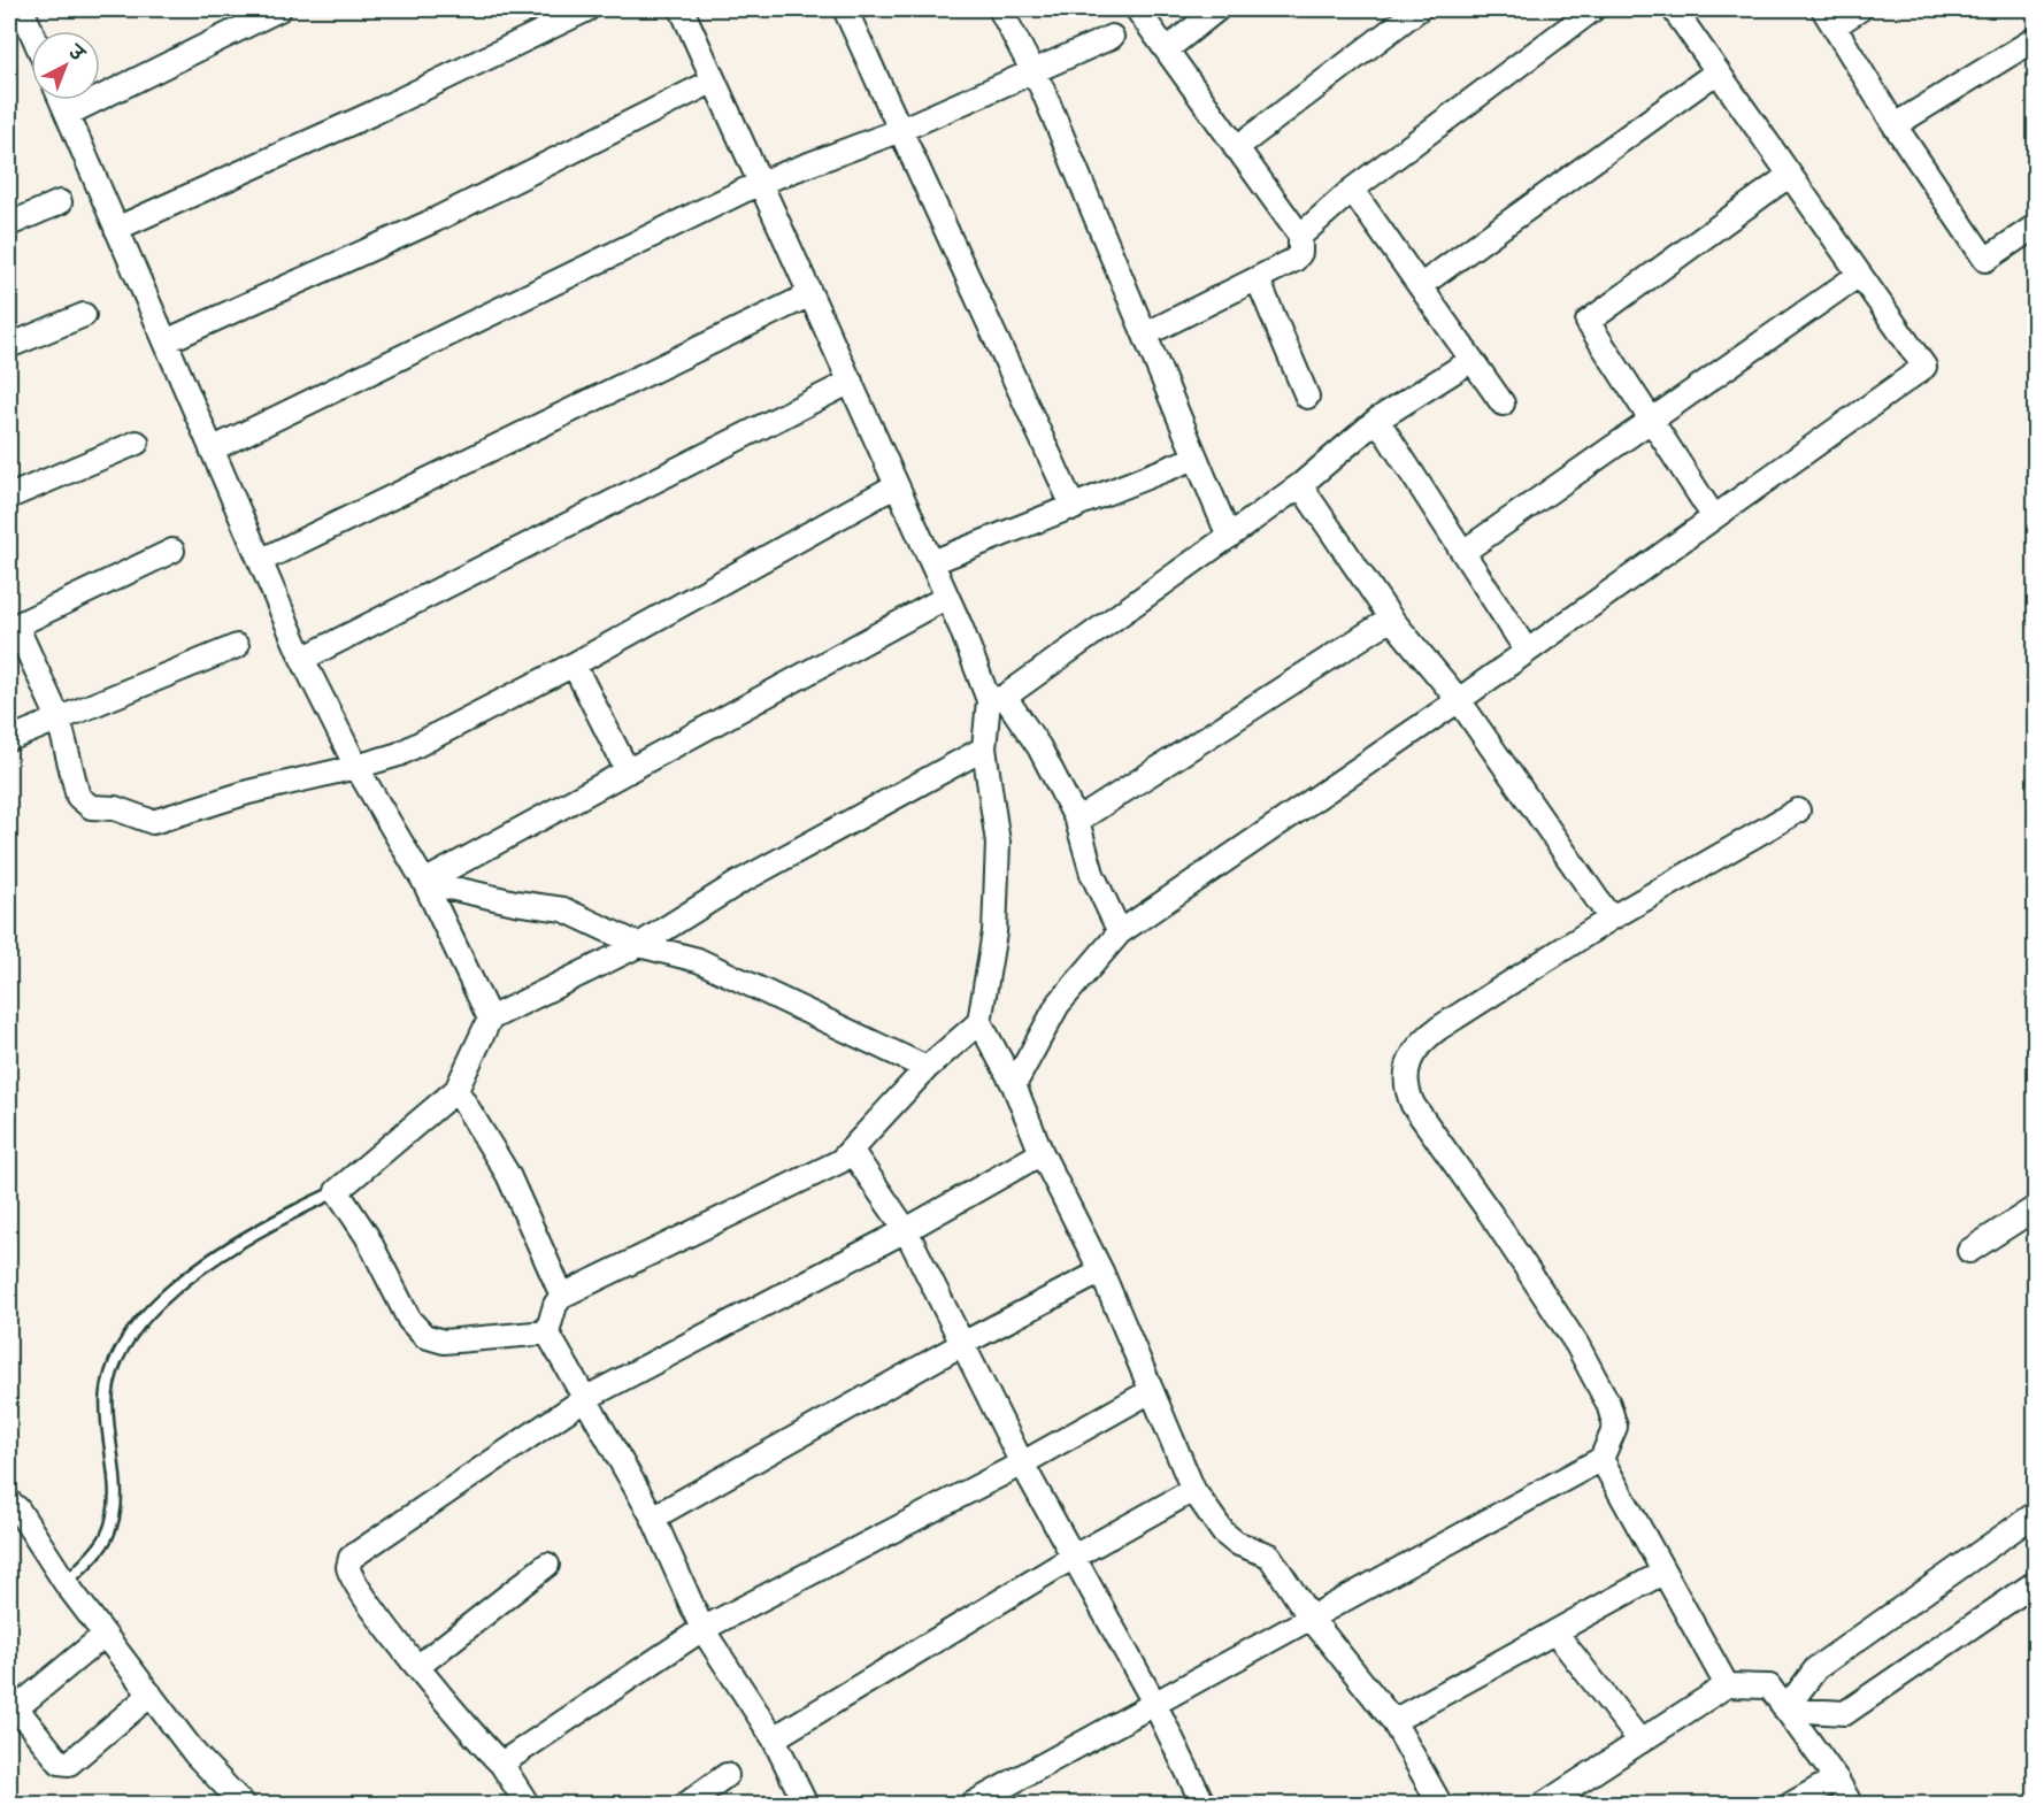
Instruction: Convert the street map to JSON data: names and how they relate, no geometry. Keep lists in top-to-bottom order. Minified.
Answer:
{"north":"top right"}
